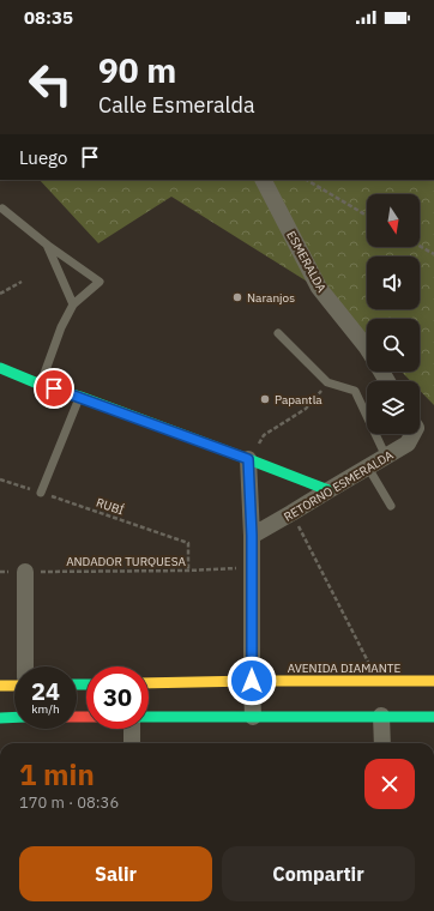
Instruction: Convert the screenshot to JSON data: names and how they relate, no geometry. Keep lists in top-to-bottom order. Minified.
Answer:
{"streets":{"main road":["AVENIDA DIAMANTE"],"street":["ESMERALDA","RETORNO ESMERALDA"],"path":["RUBÍ","ANDADOR TURQUESA"]},"crossings":[["RUBÍ","ANDADOR TURQUESA"]],"places":["Naranjos","Papantla"],"north":"bottom","page":{"status":"08:35","turn":["90 m","Calle Esmeralda"],"then":"Luego","speed":"24 km/h","limit":"30","heading":["1 min","170 m · 08:36"],"buttons":["Salir","Compartir"]}}
